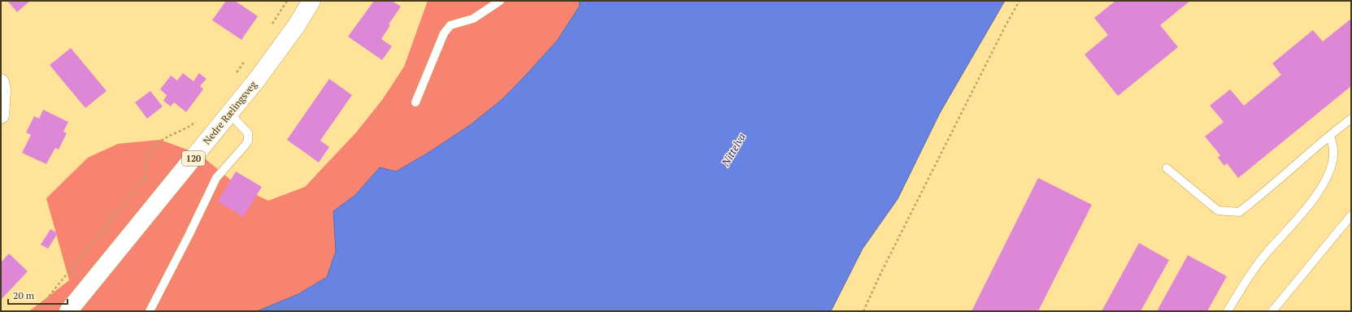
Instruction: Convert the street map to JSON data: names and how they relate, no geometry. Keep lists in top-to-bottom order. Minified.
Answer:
{"streets":{"main road":["Nedre Rælingsveg","120"]},"water":["Nittelva"],"scale_bar":"20 m"}
